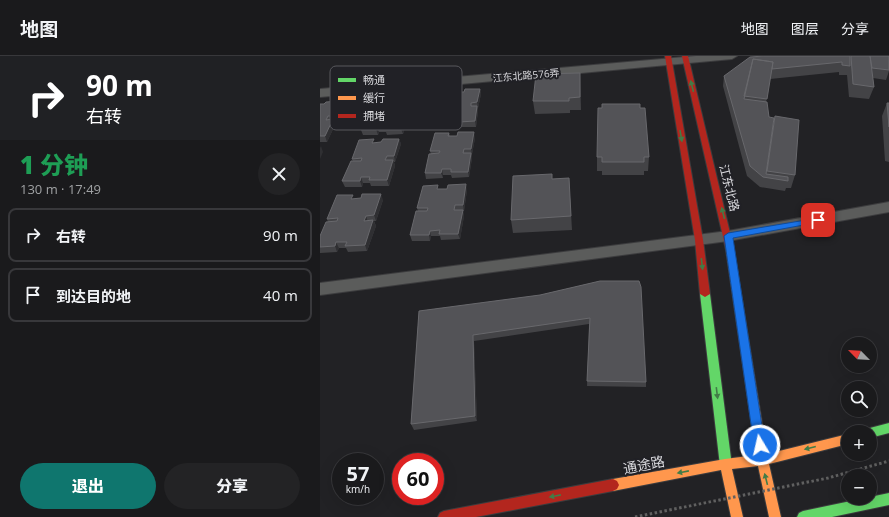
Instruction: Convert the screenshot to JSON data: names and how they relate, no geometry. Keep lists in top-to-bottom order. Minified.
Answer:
{"streets":{"main road":["江东北路","通途路"],"street":["江东北路576弄"]},"crossings":[["江东北路576弄","江东北路"],["江东北路","通途路"]],"one_way":["通途路"],"legend":["畅通","缓行","拥堵"],"north":"top left","page":{"header":"地图","nav":["地图","图层","分享"],"turn":["90 m","右转"],"heading":["1 分钟","130 m · 17:49"],"list":[{"name":"右转","value":"90 m"},{"name":"到达目的地","value":"40 m"}],"map_buttons":["+","−"],"speed":"57 km/h","limit":"60","buttons":["退出","分享"]}}
